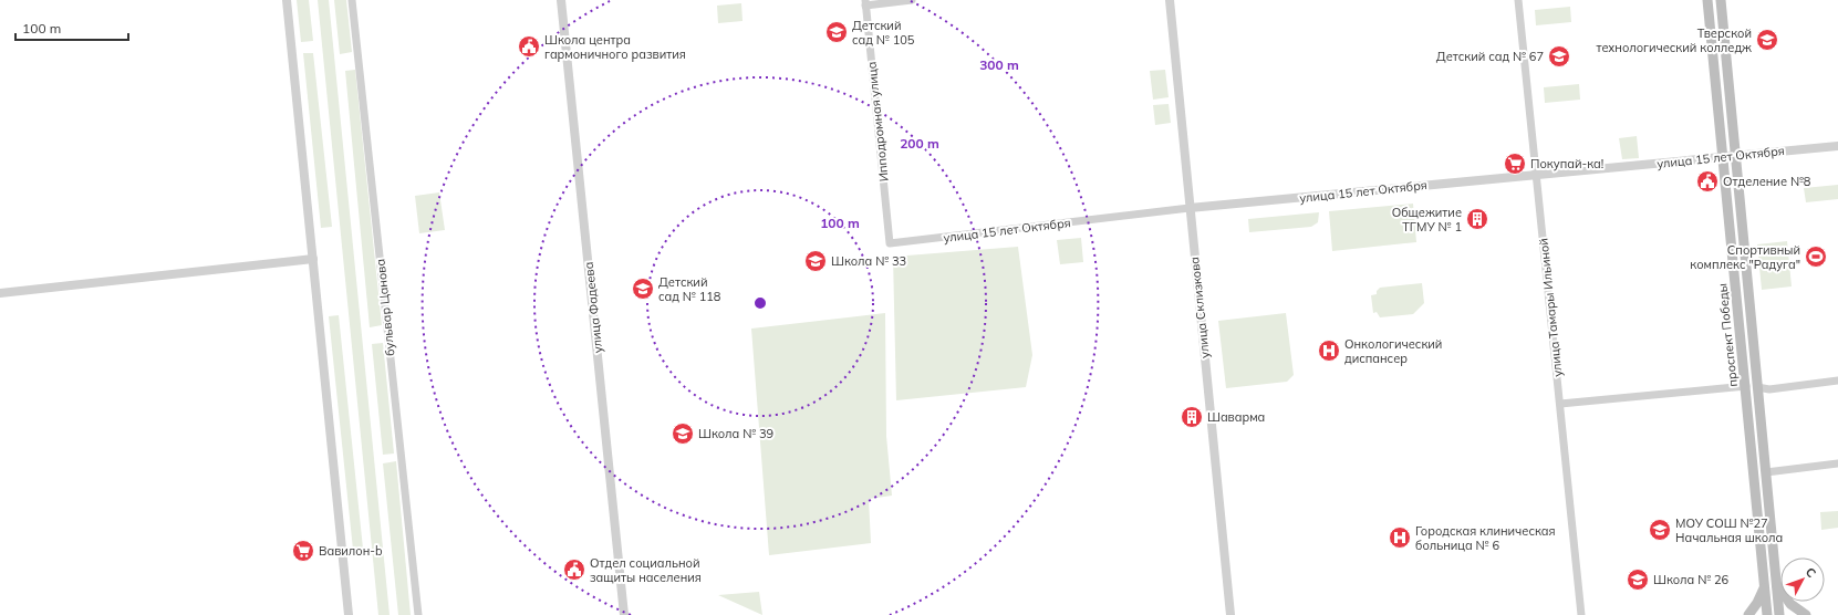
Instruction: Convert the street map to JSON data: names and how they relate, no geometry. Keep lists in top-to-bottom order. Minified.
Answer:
{"streets":{"main road":["проспект Победы"],"street":["Ипподромная улица","улица 15 лет Октября","бульвар Цанова","улица Фадеева","улица Склизкова","улица Тамары Ильиной"]},"crossings":[["Ипподромная улица","улица 15 лет Октября"],["улица 15 лет Октября","улица Склизкова"],["улица 15 лет Октября","улица Тамары Ильиной"],["улица 15 лет Октября","проспект Победы"]],"places":{"school or university":["Детский сад № 105","Тверской технологический колледж","Детский сад № 67","Школа № 33","Детский сад № 118","Школа № 39","МОУ СОШ №27 Начальная школа","Школа № 26"],"public building":["Школа центра гармоничного развития","Отделение №8","Отдел социальной защиты населения"],"supermarket":["Покупай-ка!","Вавилон-b"],"building":["Общежитие ТГМУ № 1","Шаварма"],"sports":["Спортивный комплекс \"Радуга\""],"hospital":["Онкологический диспансер","Городская клиническая больница № 6"]},"scale_bar":"100 m","north":"top right","rings":["300 m","200 m","100 m"]}
